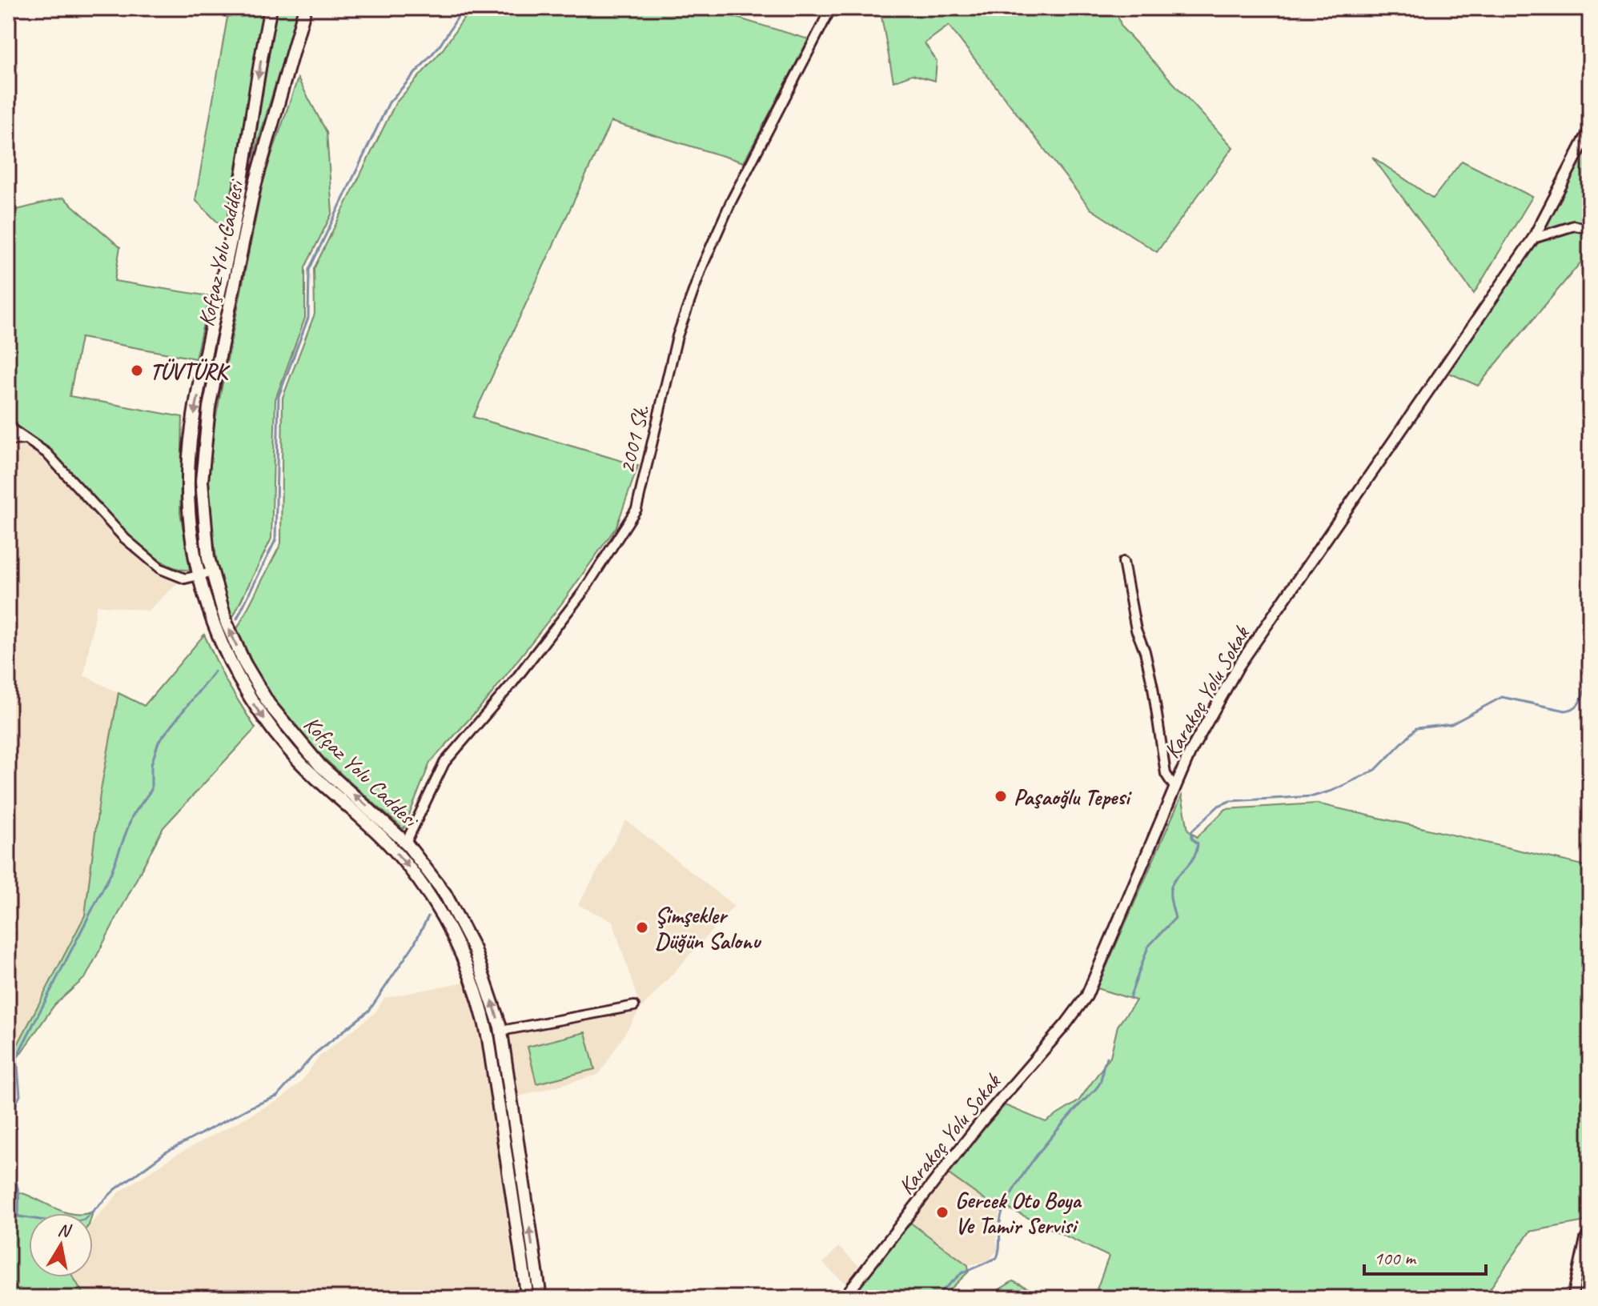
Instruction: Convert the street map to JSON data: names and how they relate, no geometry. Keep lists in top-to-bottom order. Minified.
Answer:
{"streets":{"main road":["Kofçaz Yolu Caddesi"],"street":["2001 Sk.","Karakoç Yolu Sokak"]},"crossings":[["Kofçaz Yolu Caddesi","2001 Sk."]],"places":["TÜVTÜRK","Paşaoğlu Tepesi","Şimşekler Düğün Salonu","Gercek Oto Boya Ve Tamir Servisi"],"scale_bar":"100 m","north":"top"}
